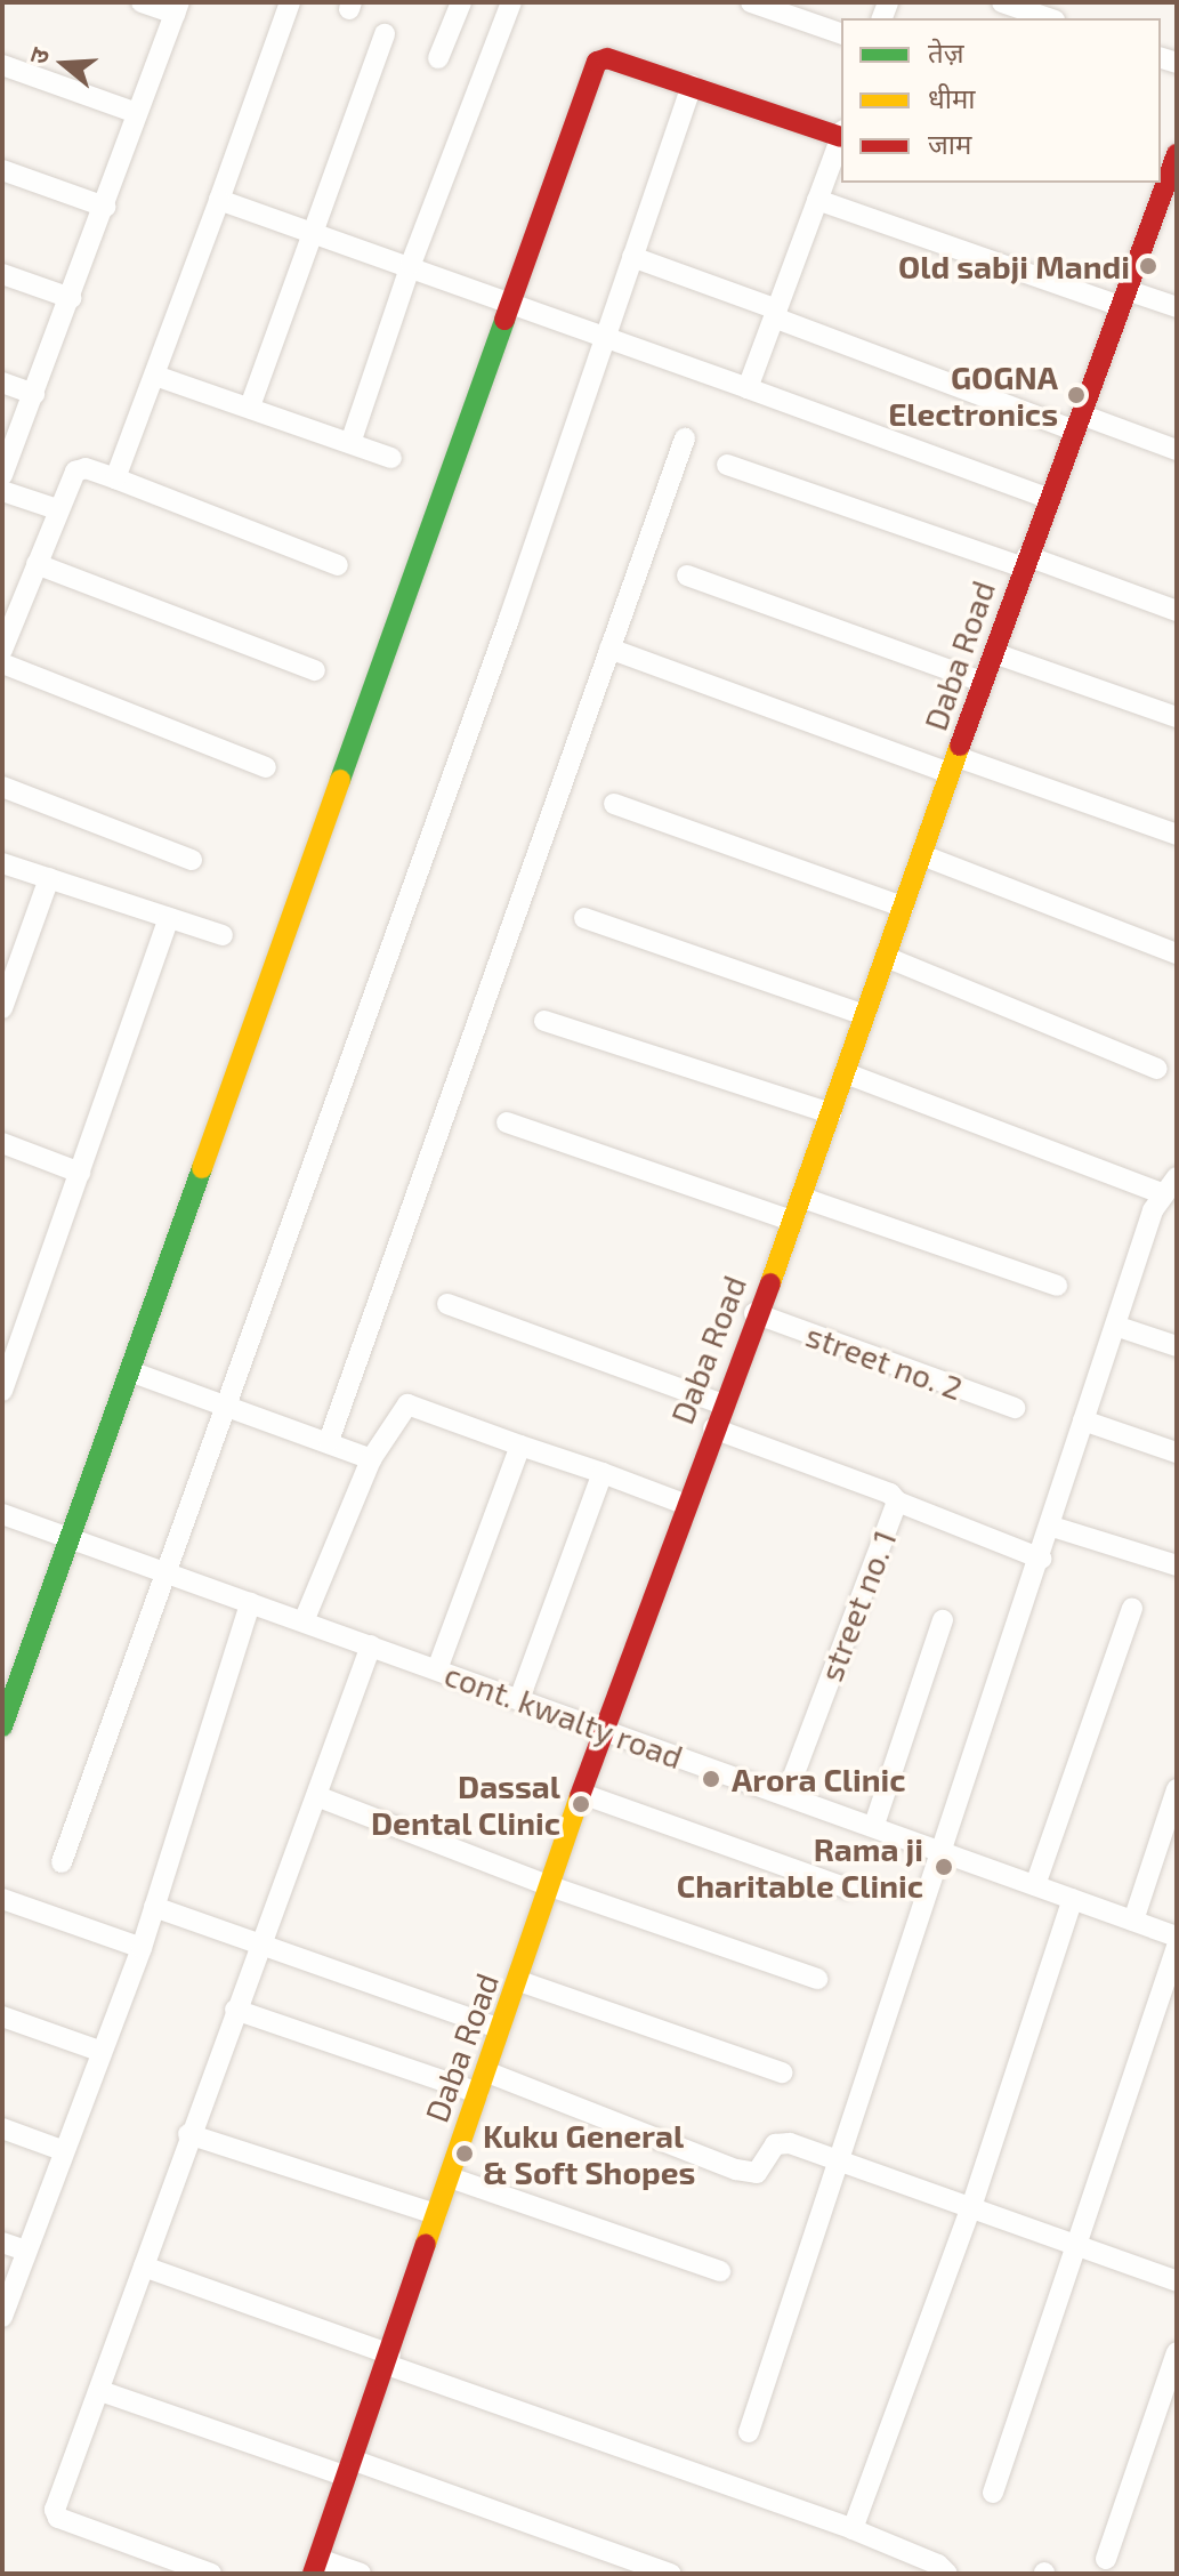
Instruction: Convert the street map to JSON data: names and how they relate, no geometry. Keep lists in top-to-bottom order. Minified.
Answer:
{"streets":{"street":["Daba Road","street no. 2","street no. 1","cont. kwalty road"]},"crossings":[["Daba Road","street no. 2"],["Daba Road","street no. 1"],["Daba Road","cont. kwalty road"],["street no. 1","cont. kwalty road"]],"places":["Old sabji Mandi","GOGNA Electronics","Arora Clinic","Dassal Dental Clinic","Rama ji Charitable Clinic","Kuku General & Soft Shopes"],"legend":["तेज़","धीमा","जाम"],"north":"left"}
